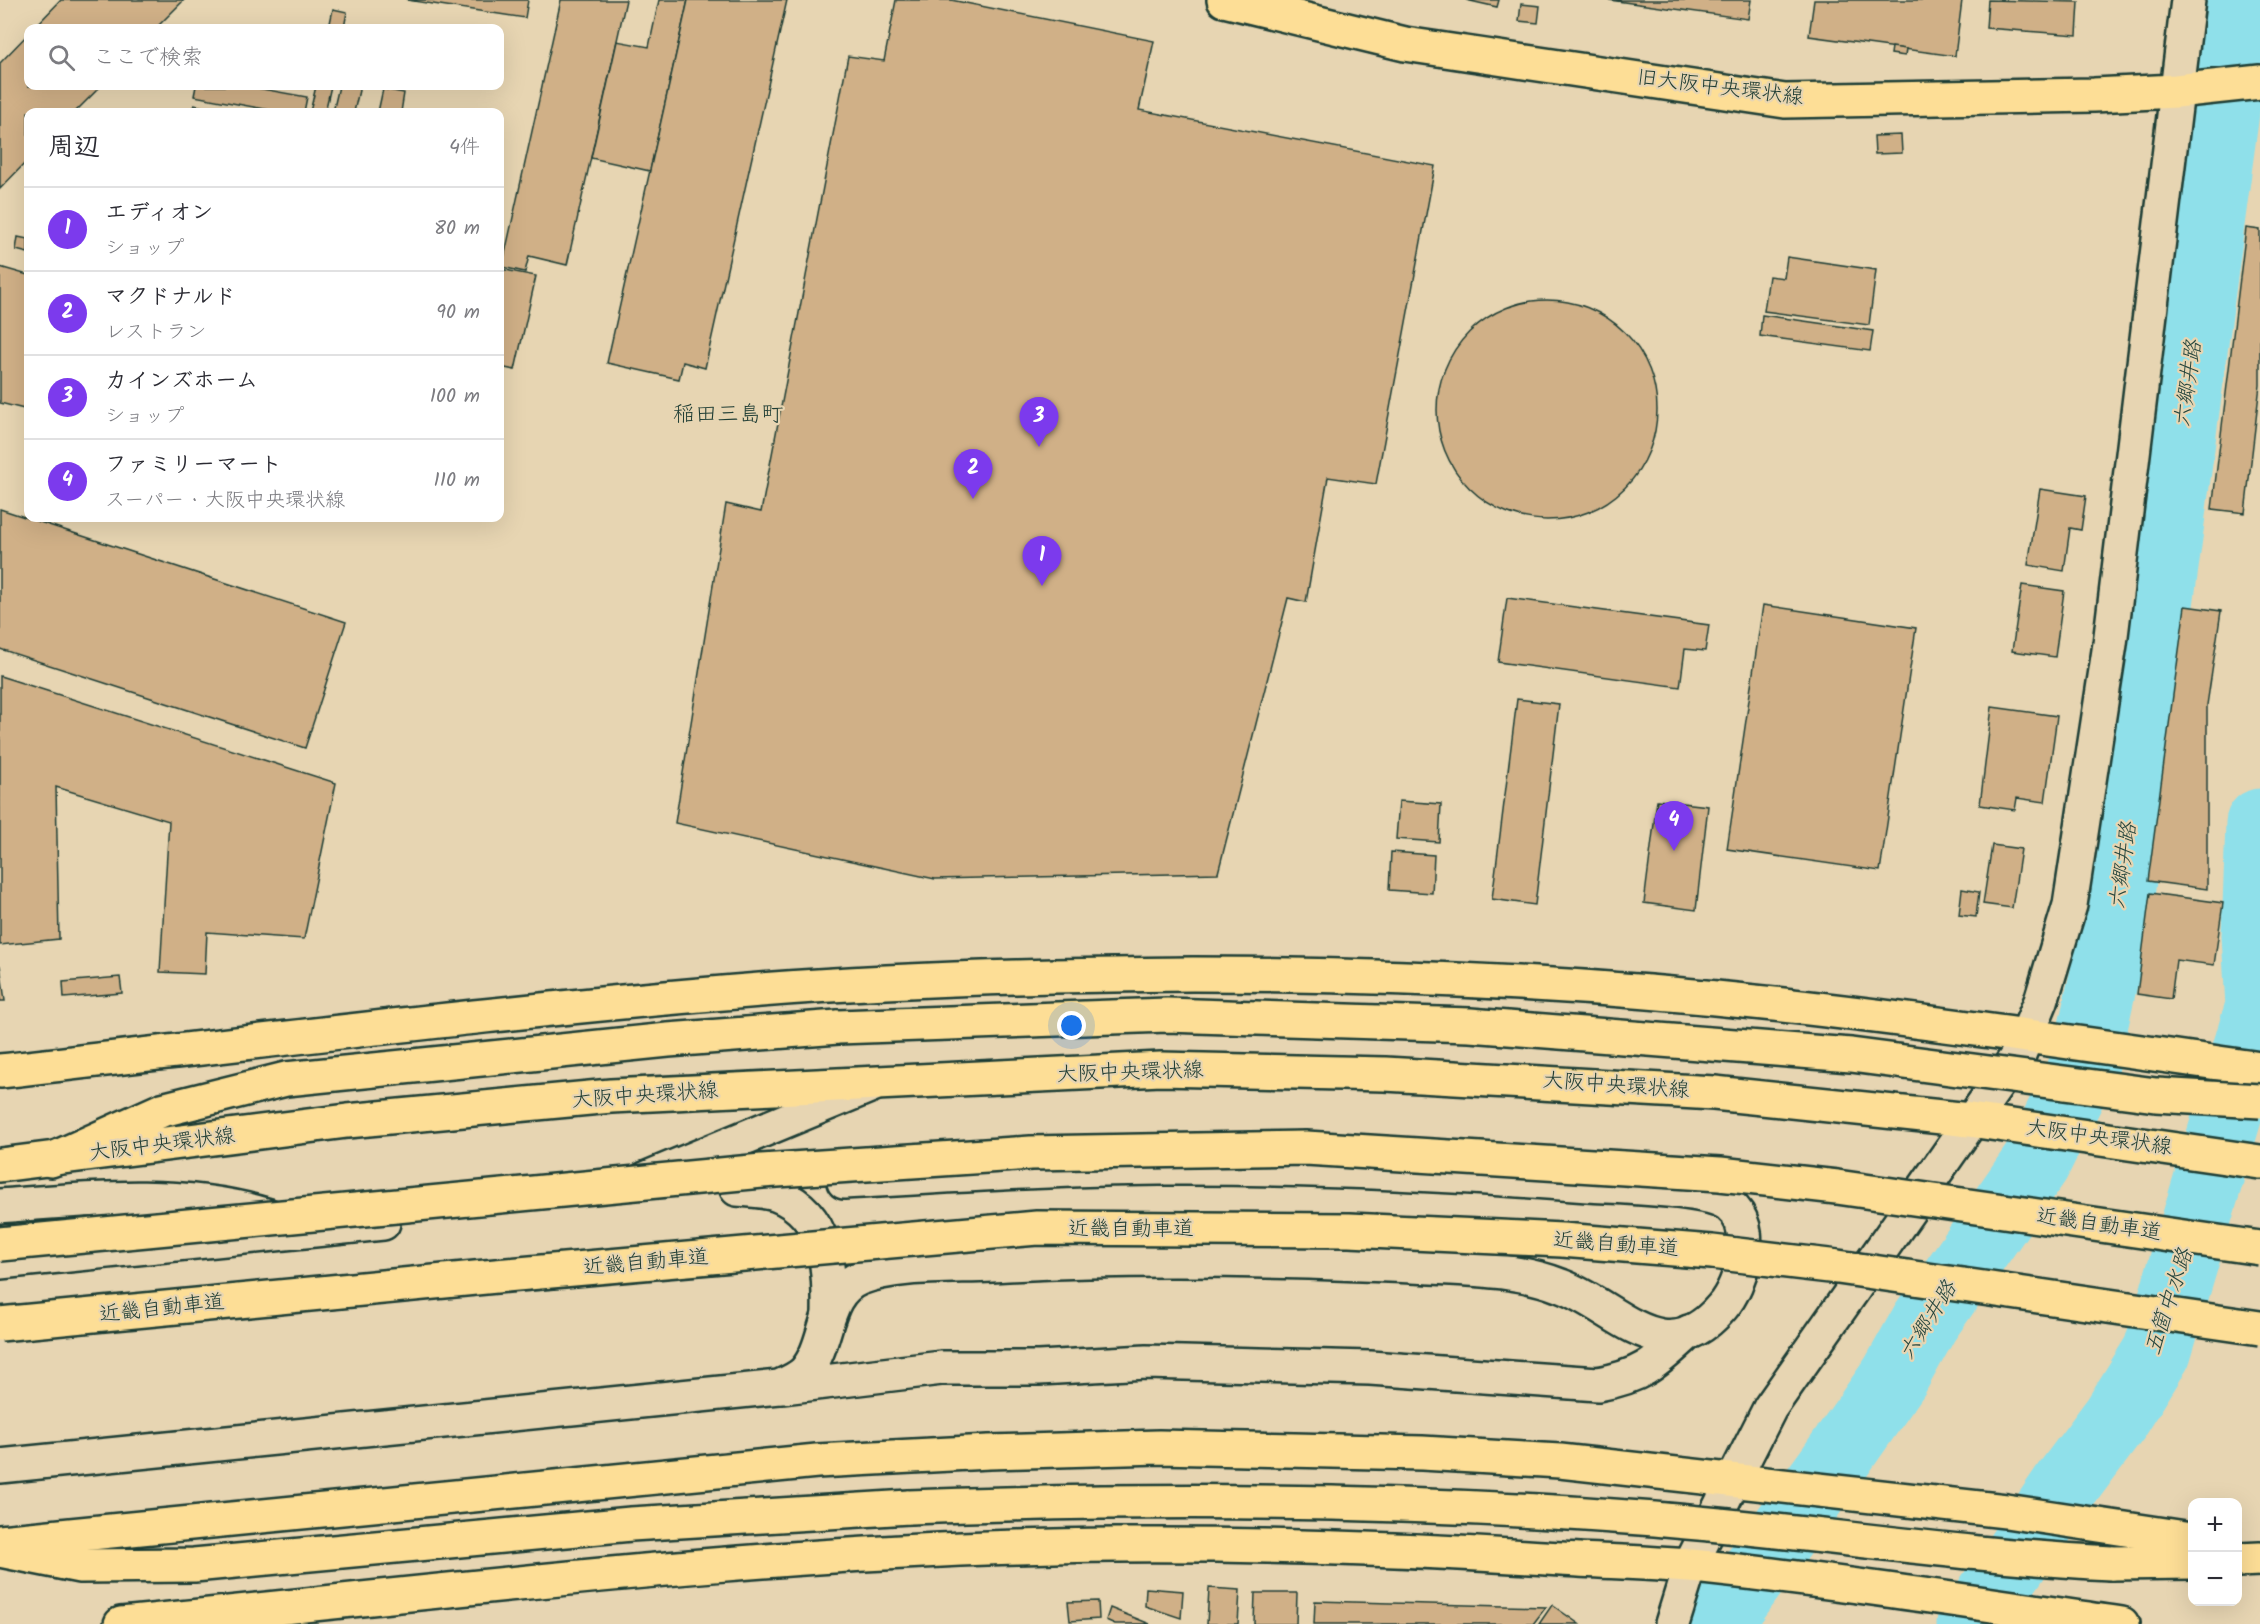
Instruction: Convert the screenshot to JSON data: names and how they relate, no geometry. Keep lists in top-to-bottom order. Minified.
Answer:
{"streets":{"main road":["旧大阪中央環状線","大阪中央環状線","近畿自動車道"]},"districts":["稲田三島町"],"water":["六郷井路","五箇中水路"],"page":{"search":"ここで検索","heading":["周辺","4件"],"list":[{"mark":"1","name":"エディオン","note":"ショップ","value":"80 m"},{"mark":"2","name":"マクドナルド","note":"レストラン","value":"90 m"},{"mark":"3","name":"カインズホーム","note":"ショップ","value":"100 m"},{"mark":"4","name":"ファミリーマート","note":"スーパー · 大阪中央環状線","value":"110 m"}],"pins":["3","2","1","4"],"map_buttons":["+","−"]}}
